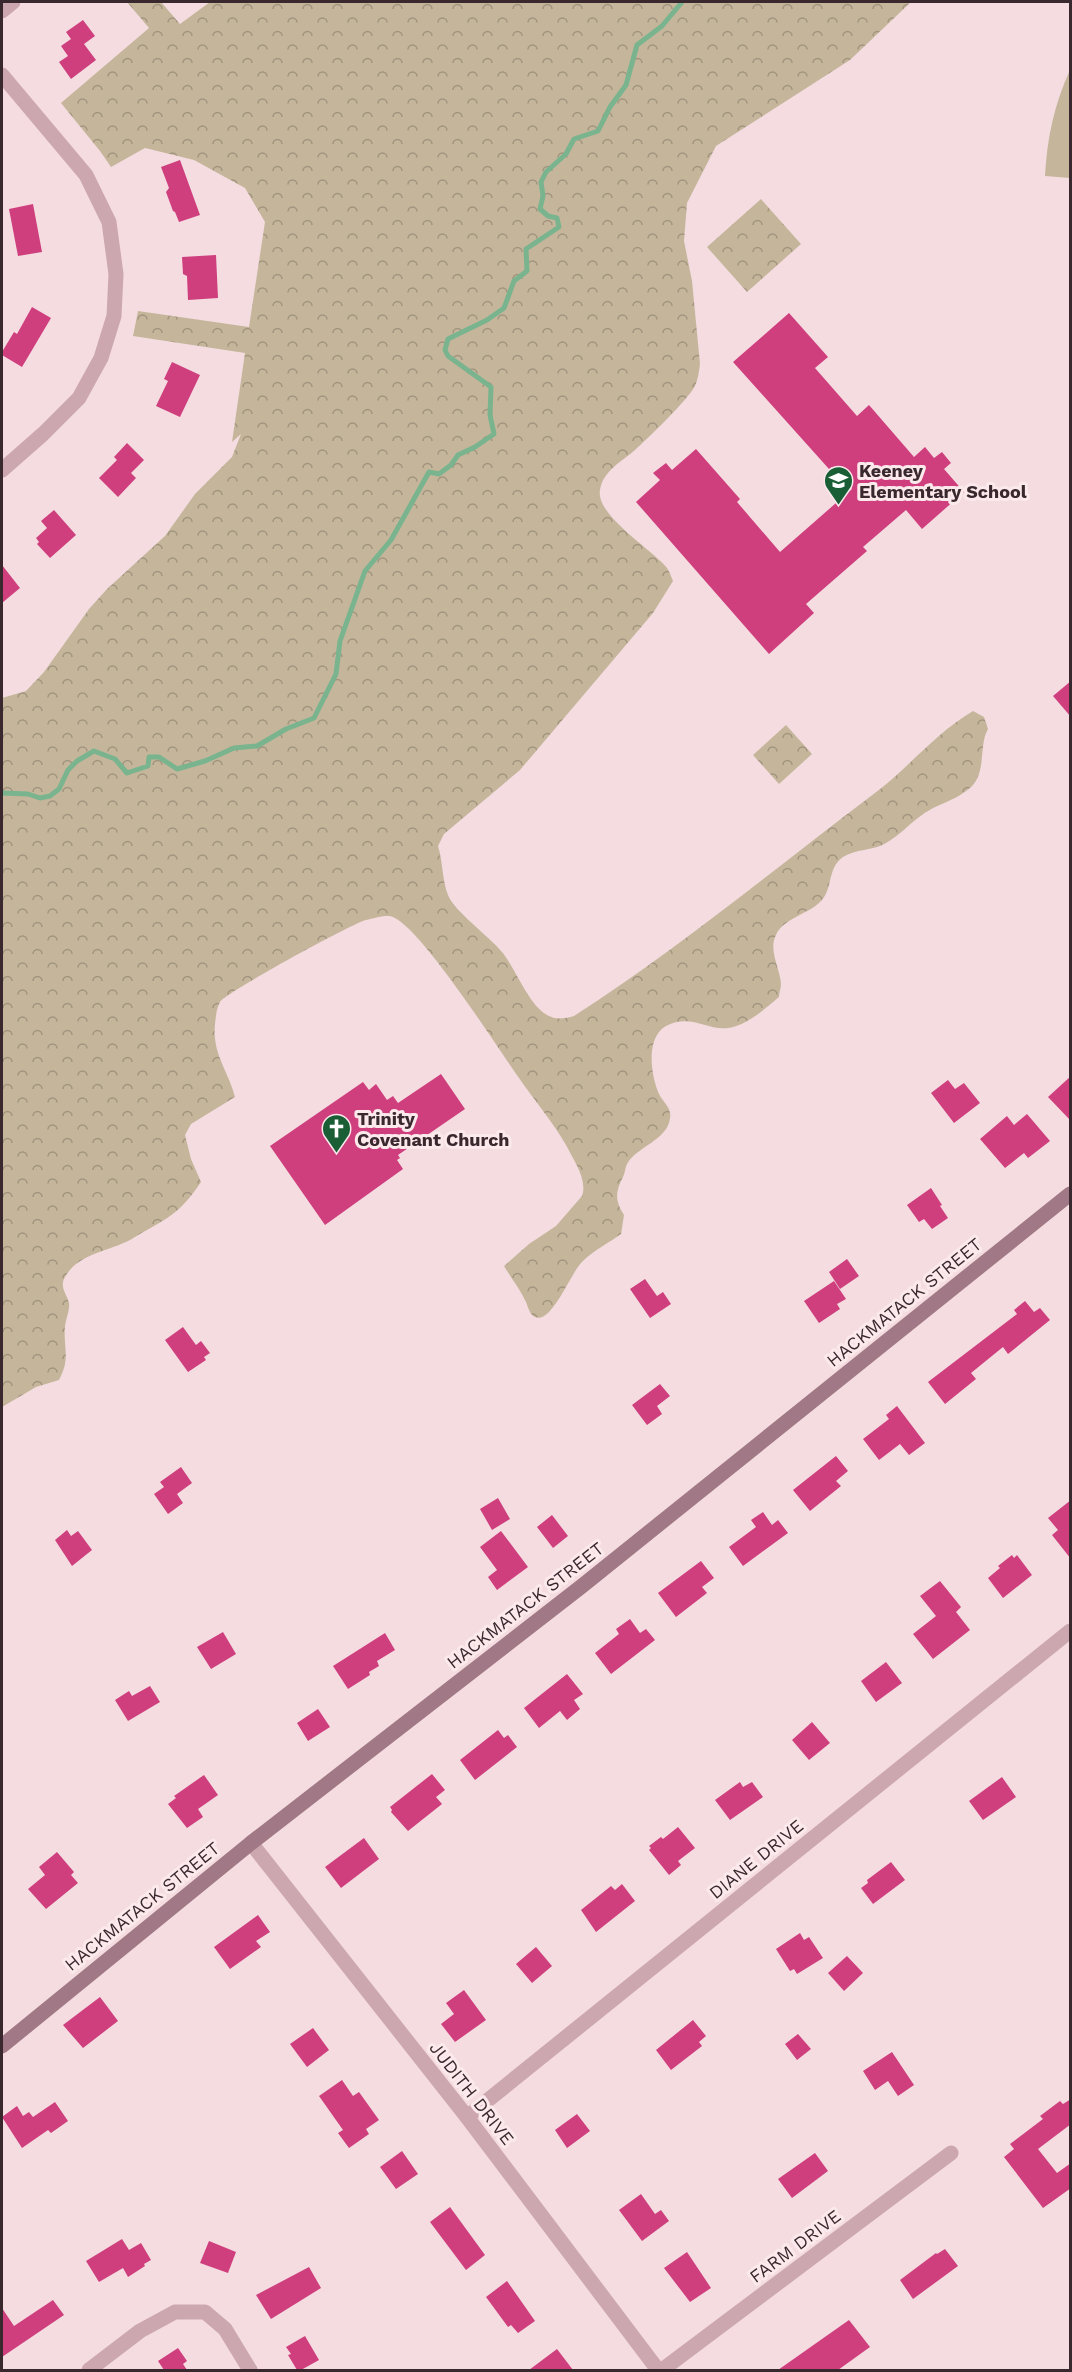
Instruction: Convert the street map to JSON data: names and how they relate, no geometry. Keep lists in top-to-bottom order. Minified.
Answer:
{"streets":{"street":["HACKMATACK STREET","DIANE DRIVE","JUDITH DRIVE","FARM DRIVE"]},"crossings":[["HACKMATACK STREET","JUDITH DRIVE"],["DIANE DRIVE","JUDITH DRIVE"],["JUDITH DRIVE","FARM DRIVE"]],"places":{"school or university":["Keeney Elementary School"],"church":["Trinity Covenant Church"]}}
